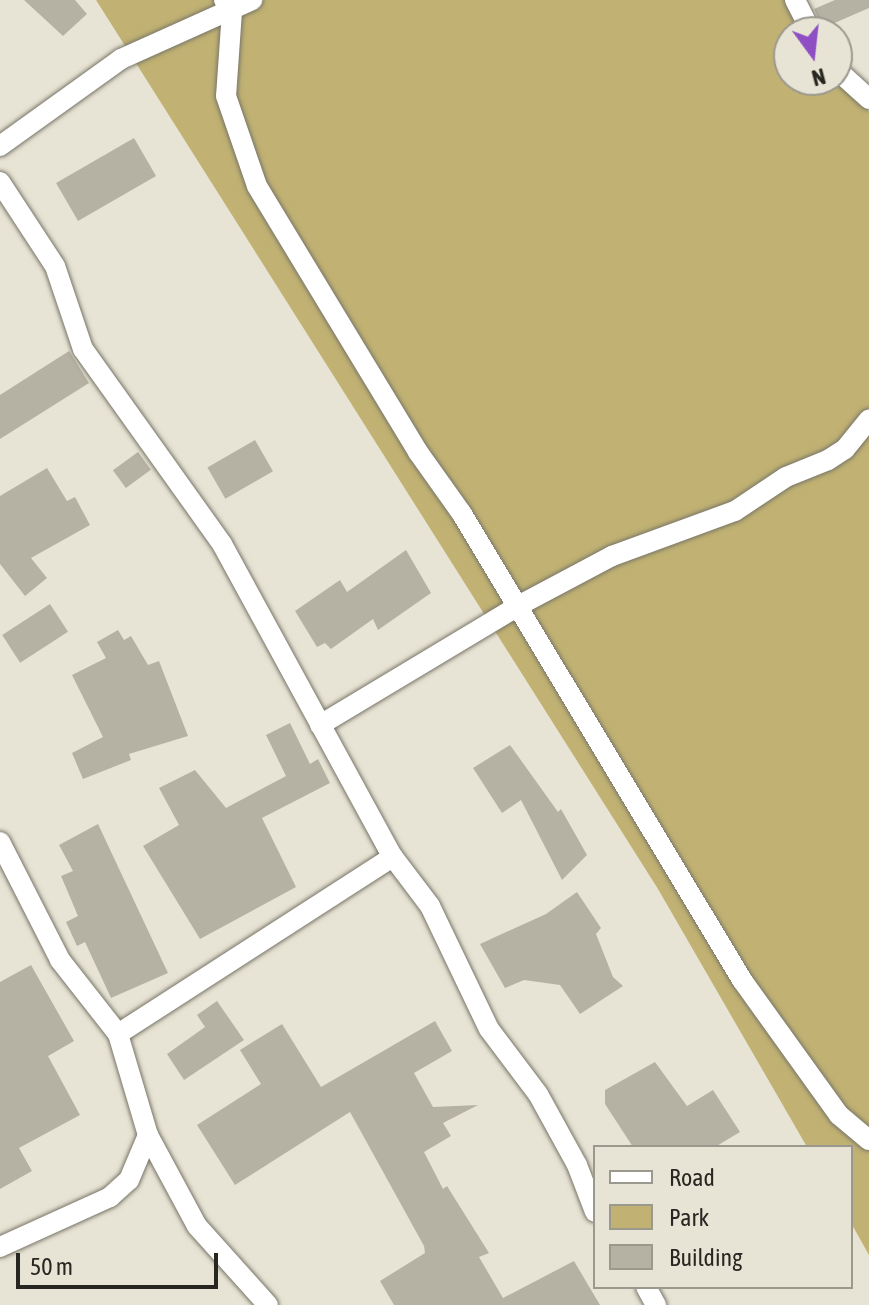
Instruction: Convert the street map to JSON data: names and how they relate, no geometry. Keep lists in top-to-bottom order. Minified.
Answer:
{"legend":["Road","Park","Building"],"scale_bar":"50 m","north":"bottom"}
